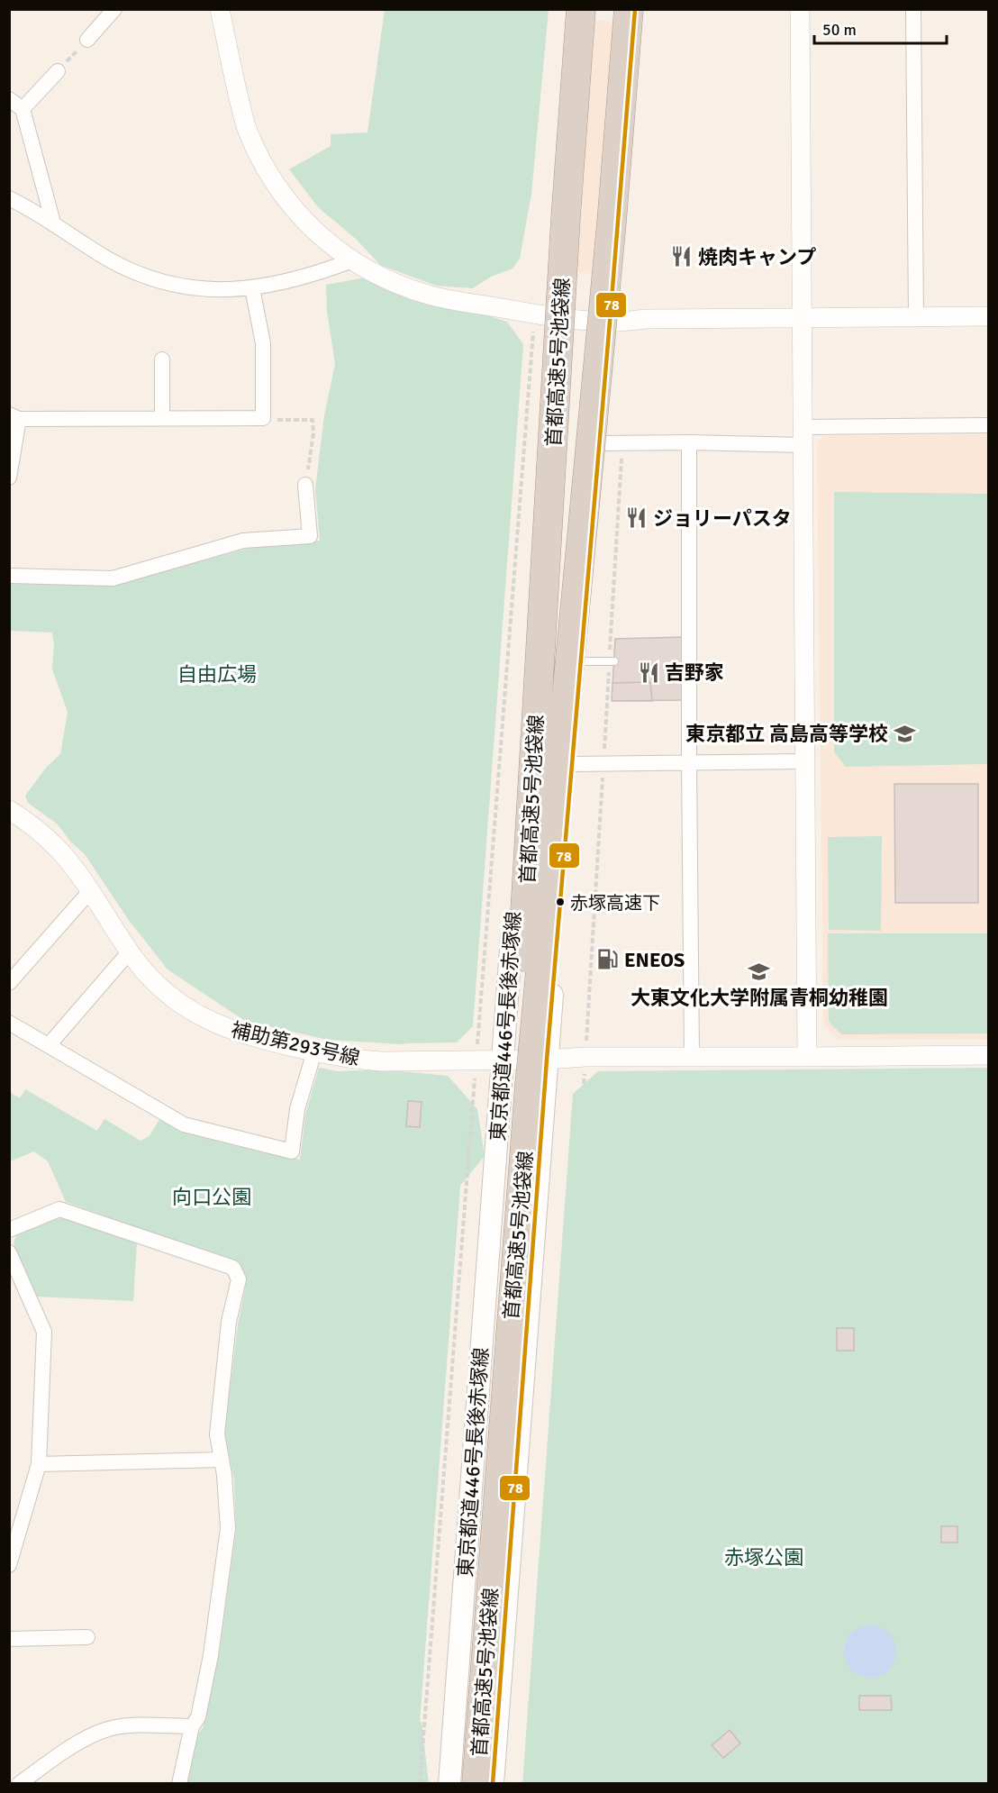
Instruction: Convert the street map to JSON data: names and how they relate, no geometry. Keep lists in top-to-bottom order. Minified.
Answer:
{"streets":{"highway":["首都高速5号池袋線"],"main road":["東京都道446号長後赤塚線"],"street":["補助第293号線"]},"crossings":[["東京都道446号長後赤塚線","補助第293号線"]],"parks":["自由広場","向口公園","赤塚公園"],"places":{"restaurant":["焼肉キャンプ","ジョリーパスタ","吉野家"],"school or university":["東京都立 高島高等学校","大東文化大学附属青桐幼稚園"],"other":["赤塚高速下"],"fuel station":["ENEOS"]},"lines":["transit line 78"],"scale_bar":"50 m"}
